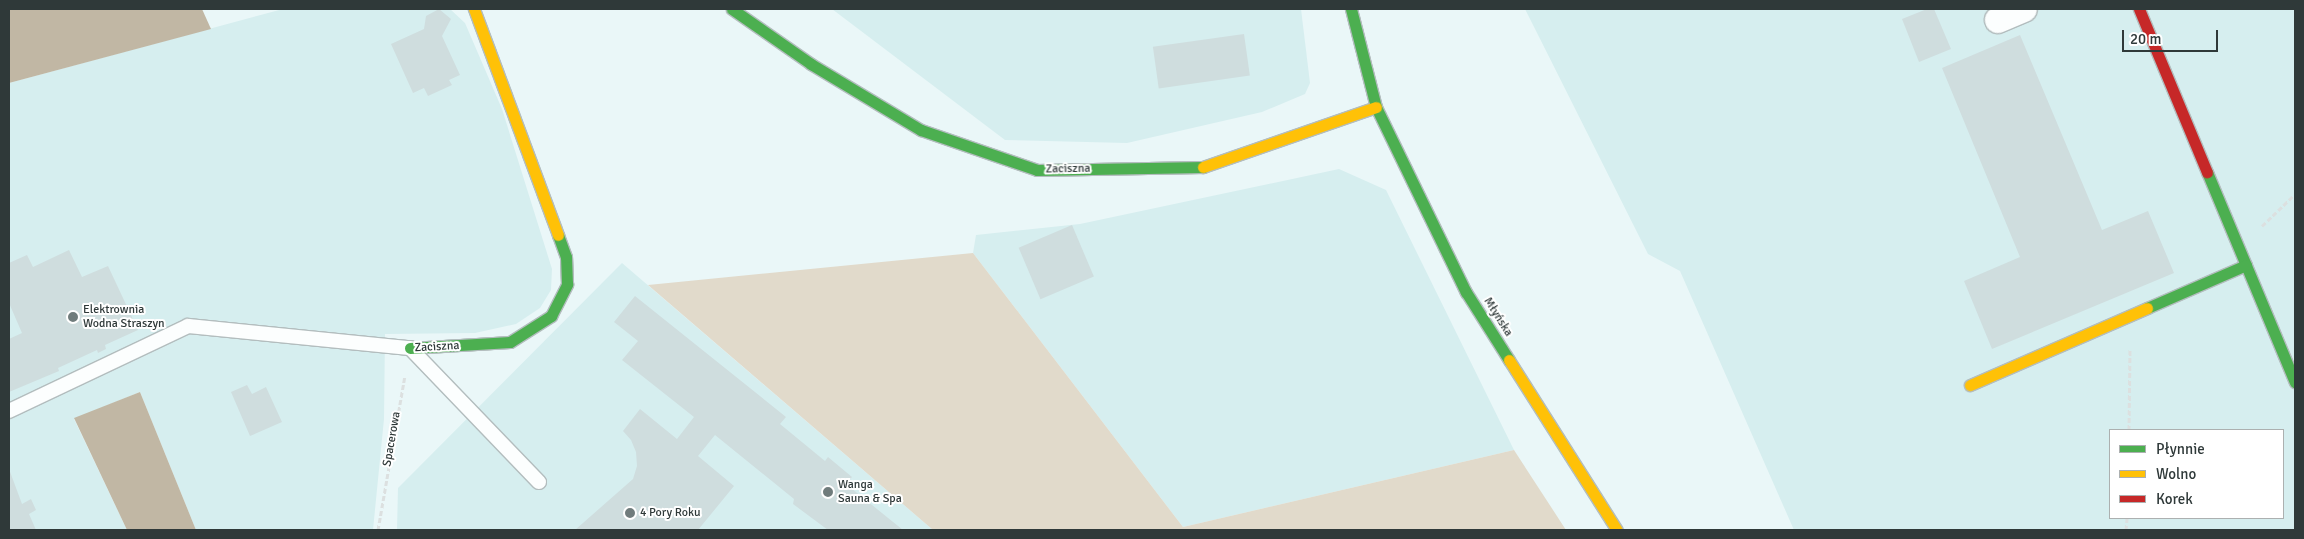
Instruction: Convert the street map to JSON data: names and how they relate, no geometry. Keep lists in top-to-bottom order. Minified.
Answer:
{"streets":{"street":["Zaciszna","Młyńska"],"path":["Spacerowa"]},"crossings":[["Zaciszna","Młyńska"],["Zaciszna","Spacerowa"]],"places":["Elektrownia Wodna Straszyn","Wanga Sauna & Spa","4 Pory Roku"],"legend":["Płynnie","Wolno","Korek"],"scale_bar":"20 m"}
